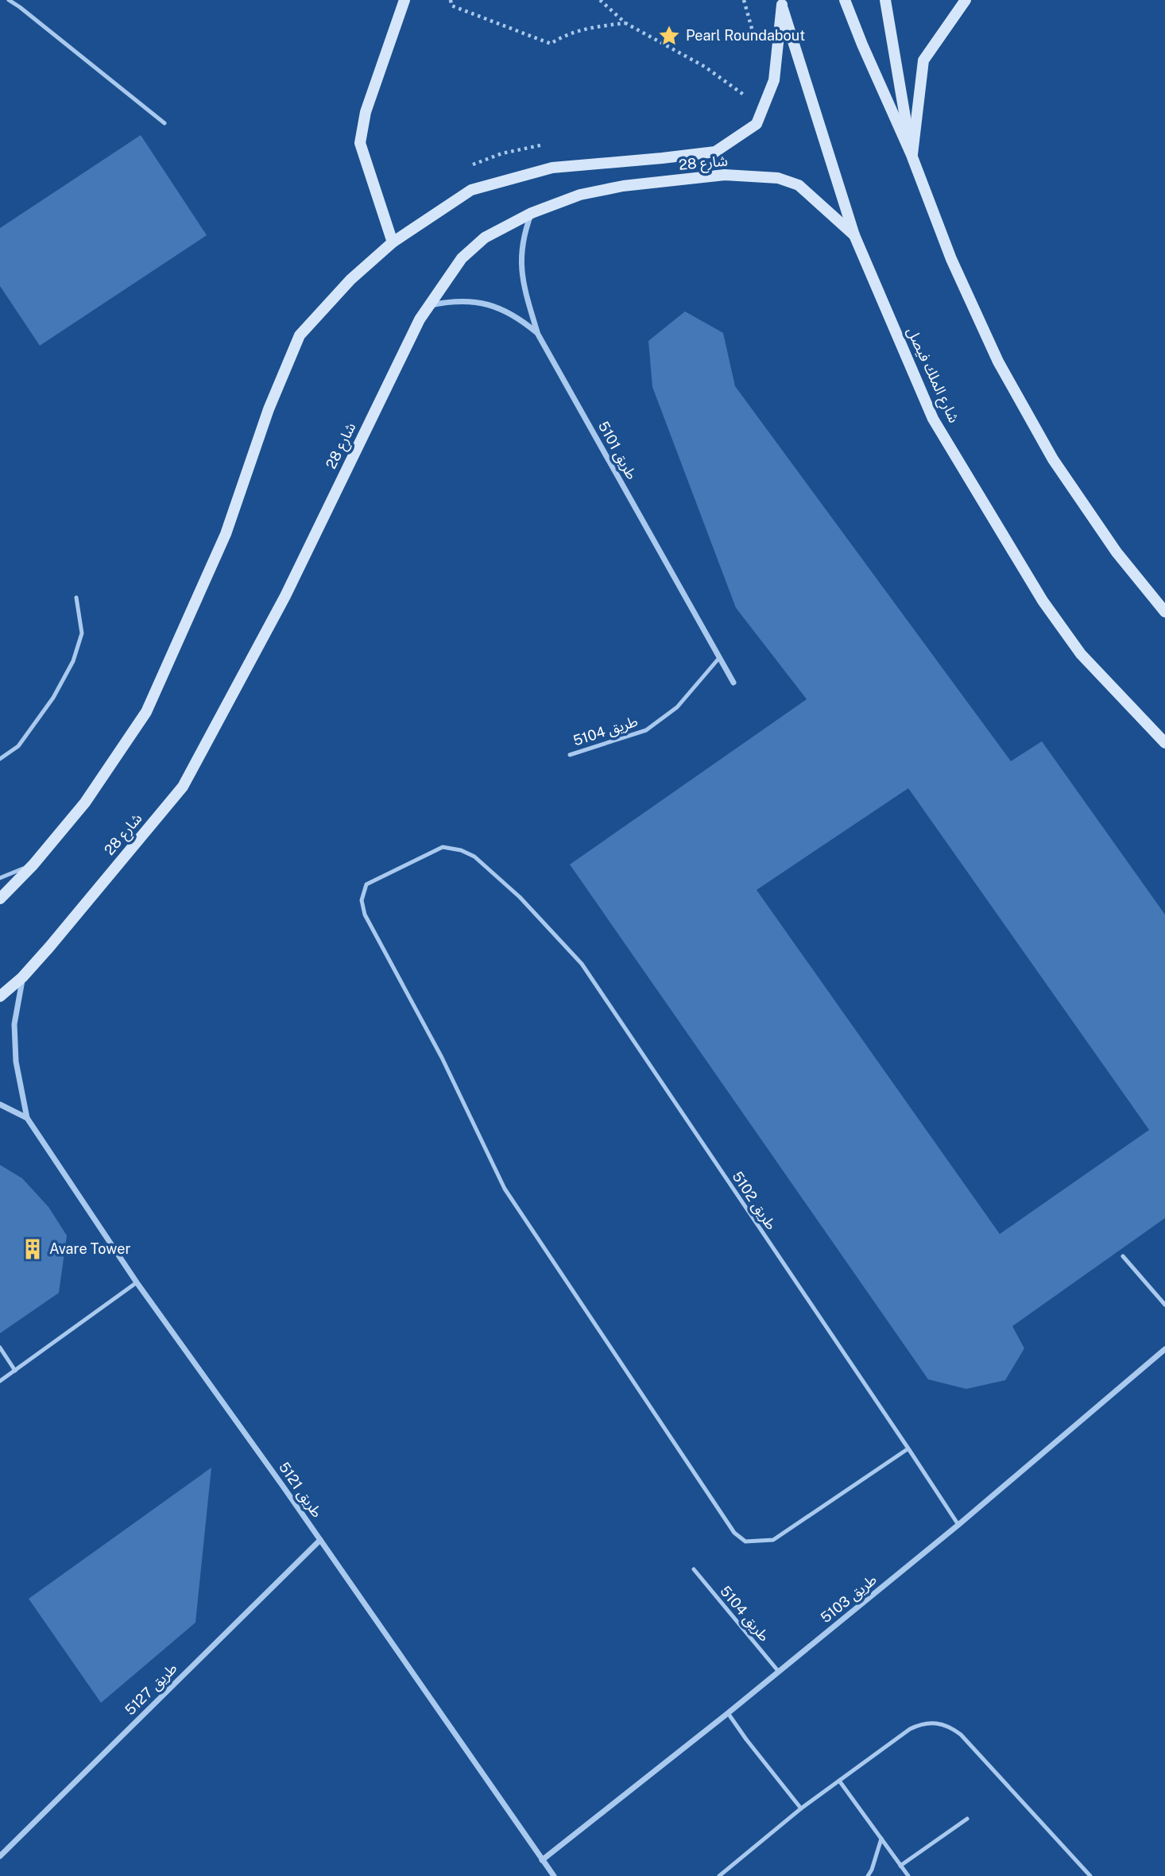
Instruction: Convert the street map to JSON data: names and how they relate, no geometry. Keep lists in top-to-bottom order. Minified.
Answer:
{"streets":{"main road":["شارع 28","شارع الملك فيصل"],"street":["طريق 5101","طريق 5121","طريق 5103","طريق 5127"],"lane":["طريق 5104","طريق 5102"]},"crossings":[["شارع 28","شارع الملك فيصل"],["شارع 28","طريق 5101"],["شارع 28","طريق 5121"],["طريق 5101","طريق 5104"],["طريق 5104","طريق 5103"],["طريق 5102","طريق 5103"],["طريق 5121","طريق 5103"],["طريق 5121","طريق 5127"]],"places":{"place":["Pearl Roundabout"],"building":["Avare Tower"]}}
